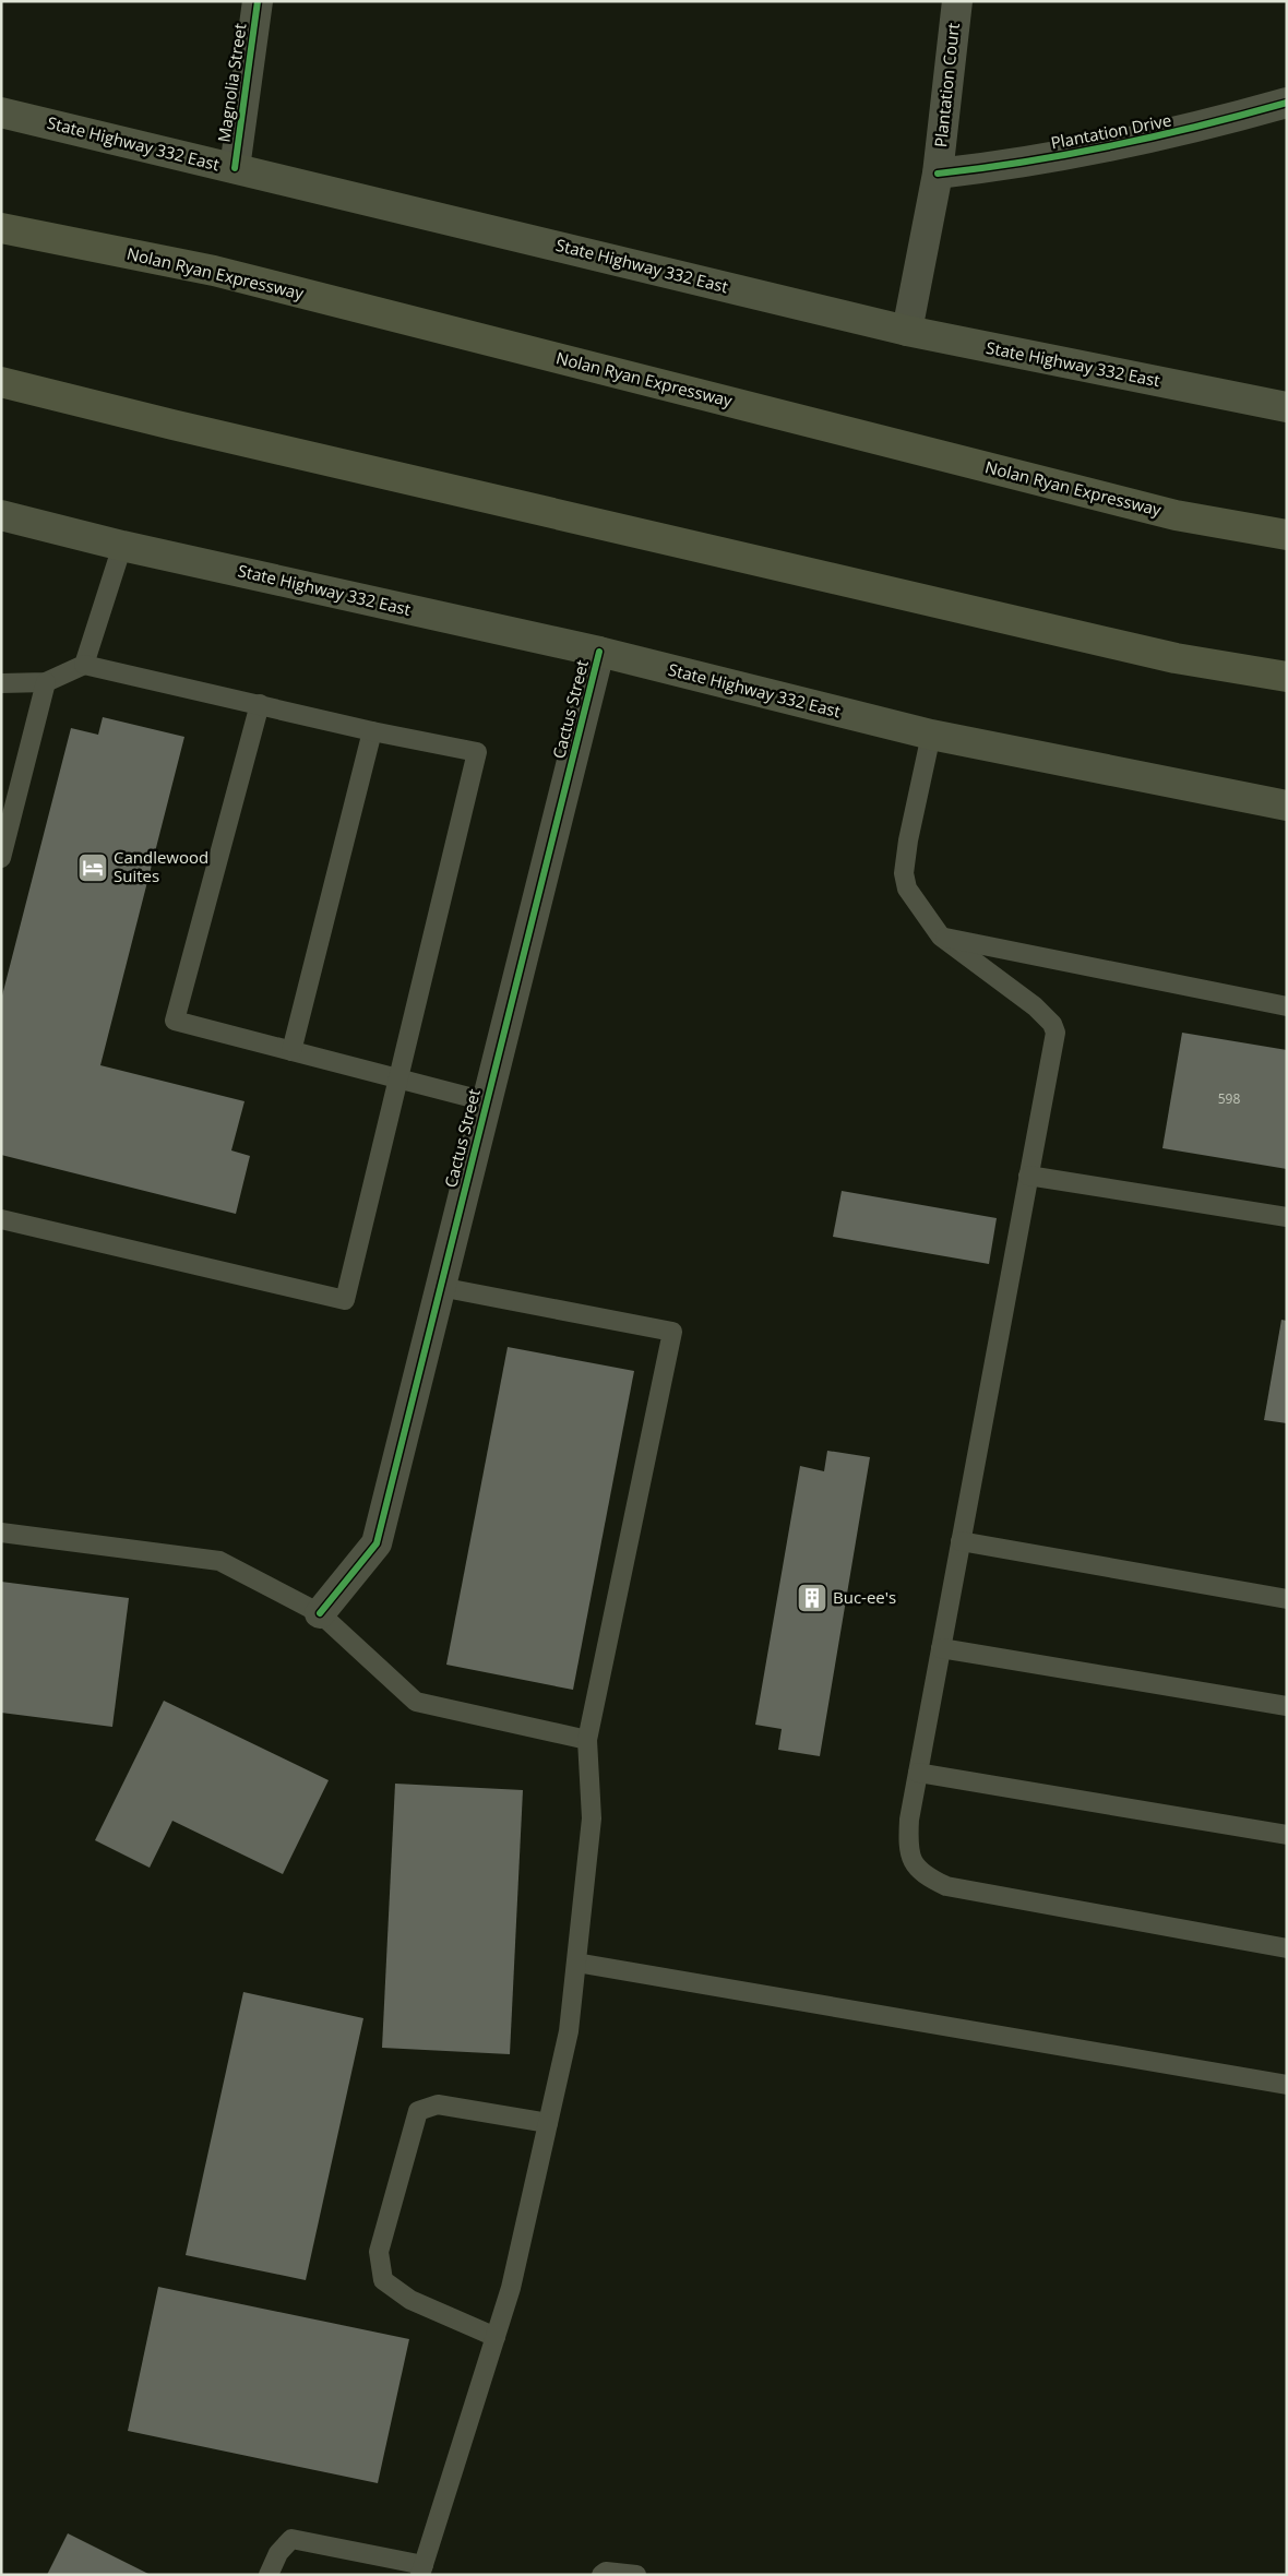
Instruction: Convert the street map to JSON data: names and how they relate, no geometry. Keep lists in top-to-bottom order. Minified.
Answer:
{"streets":{"highway":["Nolan Ryan Expressway"],"main road":["State Highway 332 East"],"street":["Magnolia Street","Plantation Court","Plantation Drive","Cactus Street"]},"crossings":[["Magnolia Street","State Highway 332 East"],["Plantation Court","Plantation Drive"],["Plantation Court","State Highway 332 East"],["State Highway 332 East","Cactus Street"]],"places":{"hotel":["Candlewood Suites"],"building":["Buc-ee's"]},"house_numbers":["598"]}
